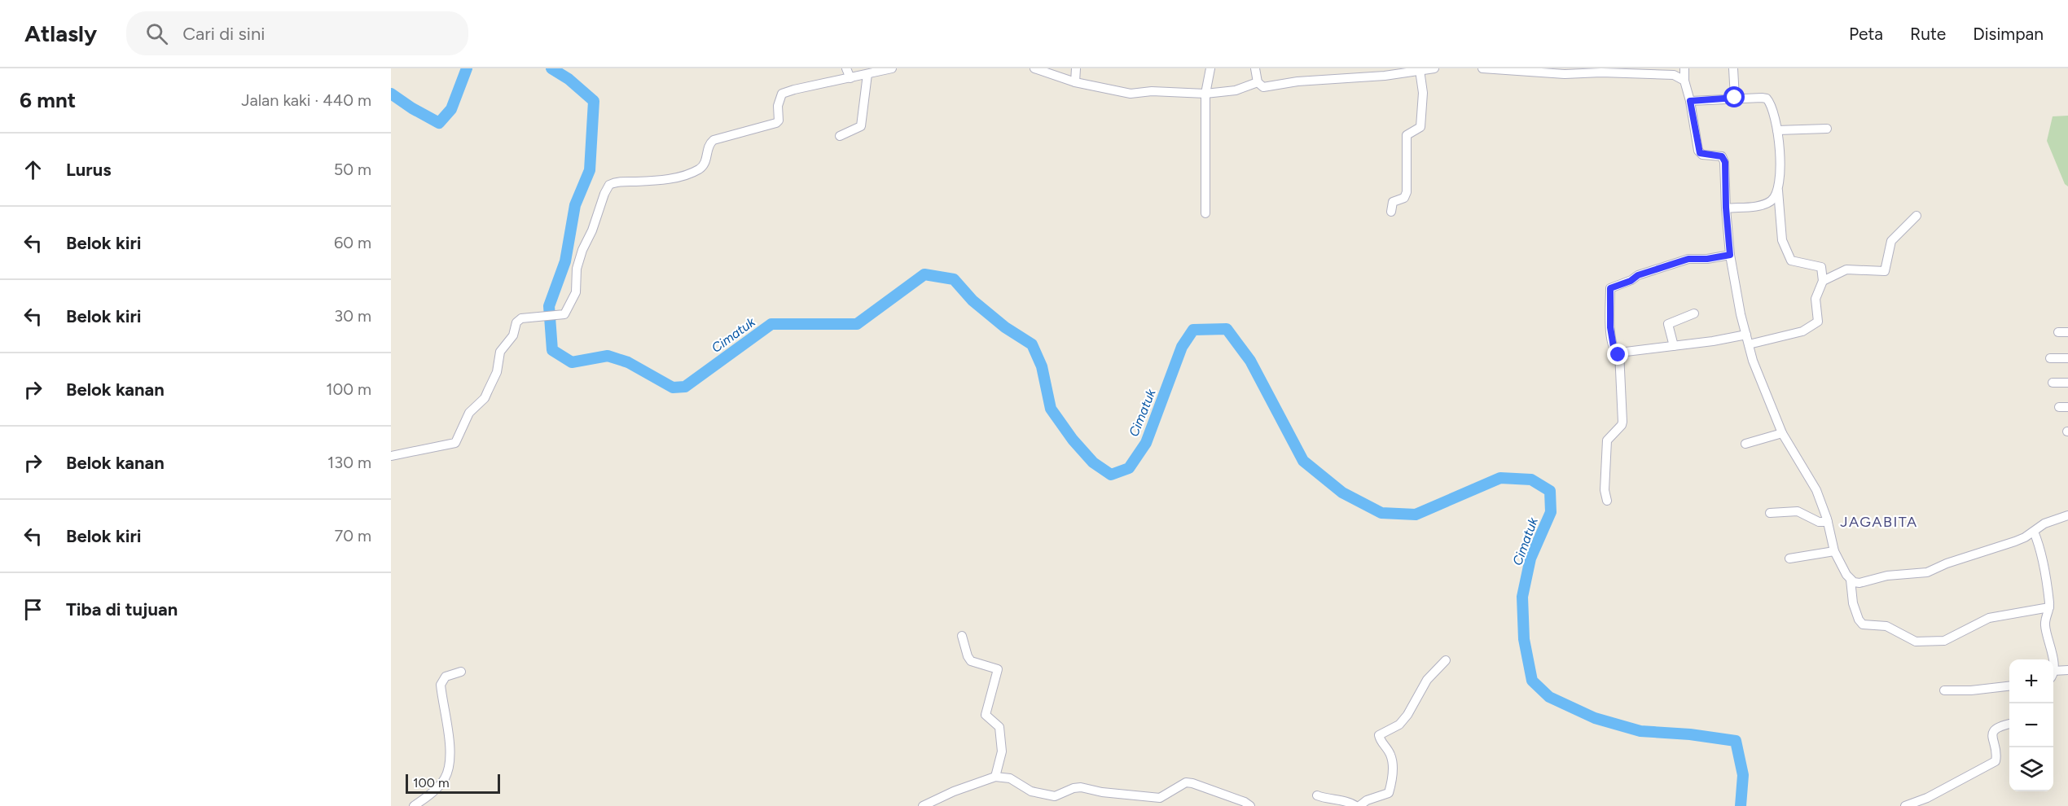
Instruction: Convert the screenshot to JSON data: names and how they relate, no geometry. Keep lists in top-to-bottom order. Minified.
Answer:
{"districts":["JAGABITA"],"water":["Cimatuk"],"scale_bar":"100 m","page":{"header":"Atlasly","search":"Cari di sini","nav":["Peta","Rute","Disimpan"],"heading":["6 mnt","Jalan kaki · 440 m"],"list":[["Lurus","50 m"],["Belok kiri","60 m"],["Belok kiri","30 m"],["Belok kanan","100 m"],["Belok kanan","130 m"],["Belok kiri","70 m"],"Tiba di tujuan"],"map_buttons":["+","−"],"scale":"100 m"}}
